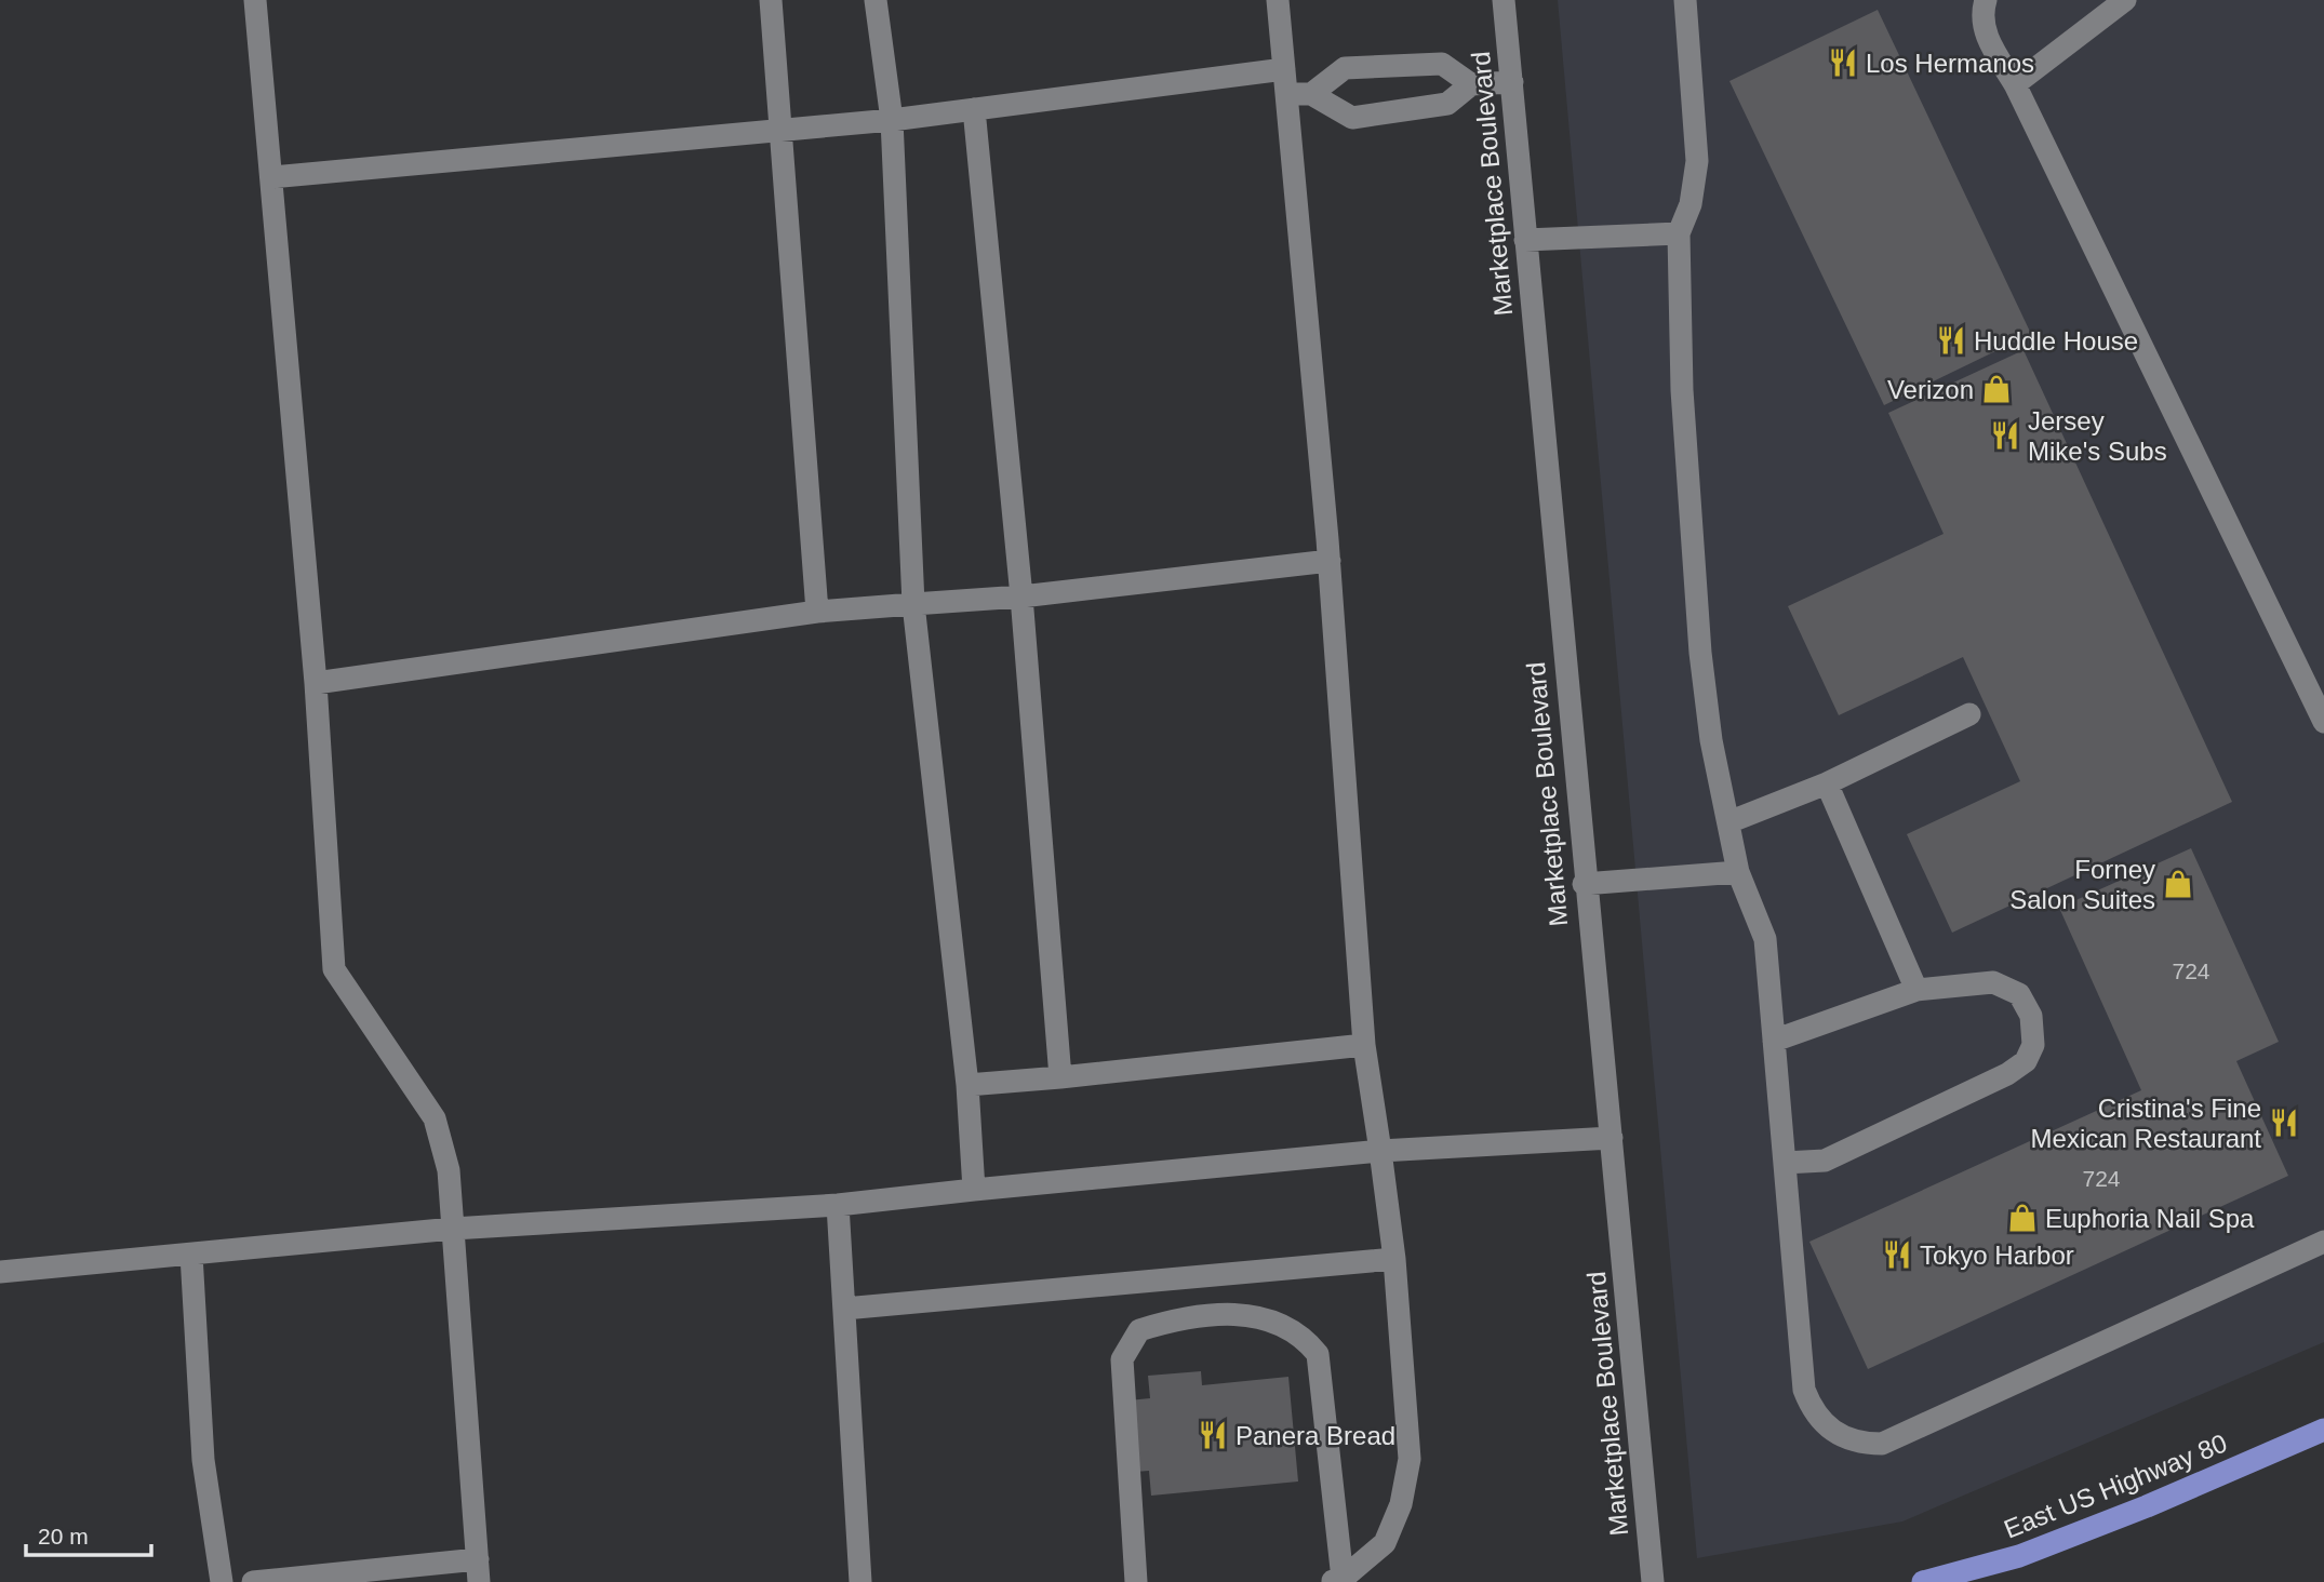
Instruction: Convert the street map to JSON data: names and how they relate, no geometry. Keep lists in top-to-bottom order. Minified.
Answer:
{"streets":{"main road":["East US Highway 80"],"street":["Marketplace Boulevard"]},"places":{"restaurant":["Los Hermanos","Huddle House","Jersey Mike's Subs","Cristina's Fine Mexican Restaurant","Tokyo Harbor","Panera Bread"],"shop":["Verizon","Forney Salon Suites","Euphoria Nail Spa"]},"house_numbers":["724","724"],"scale_bar":"20 m"}
